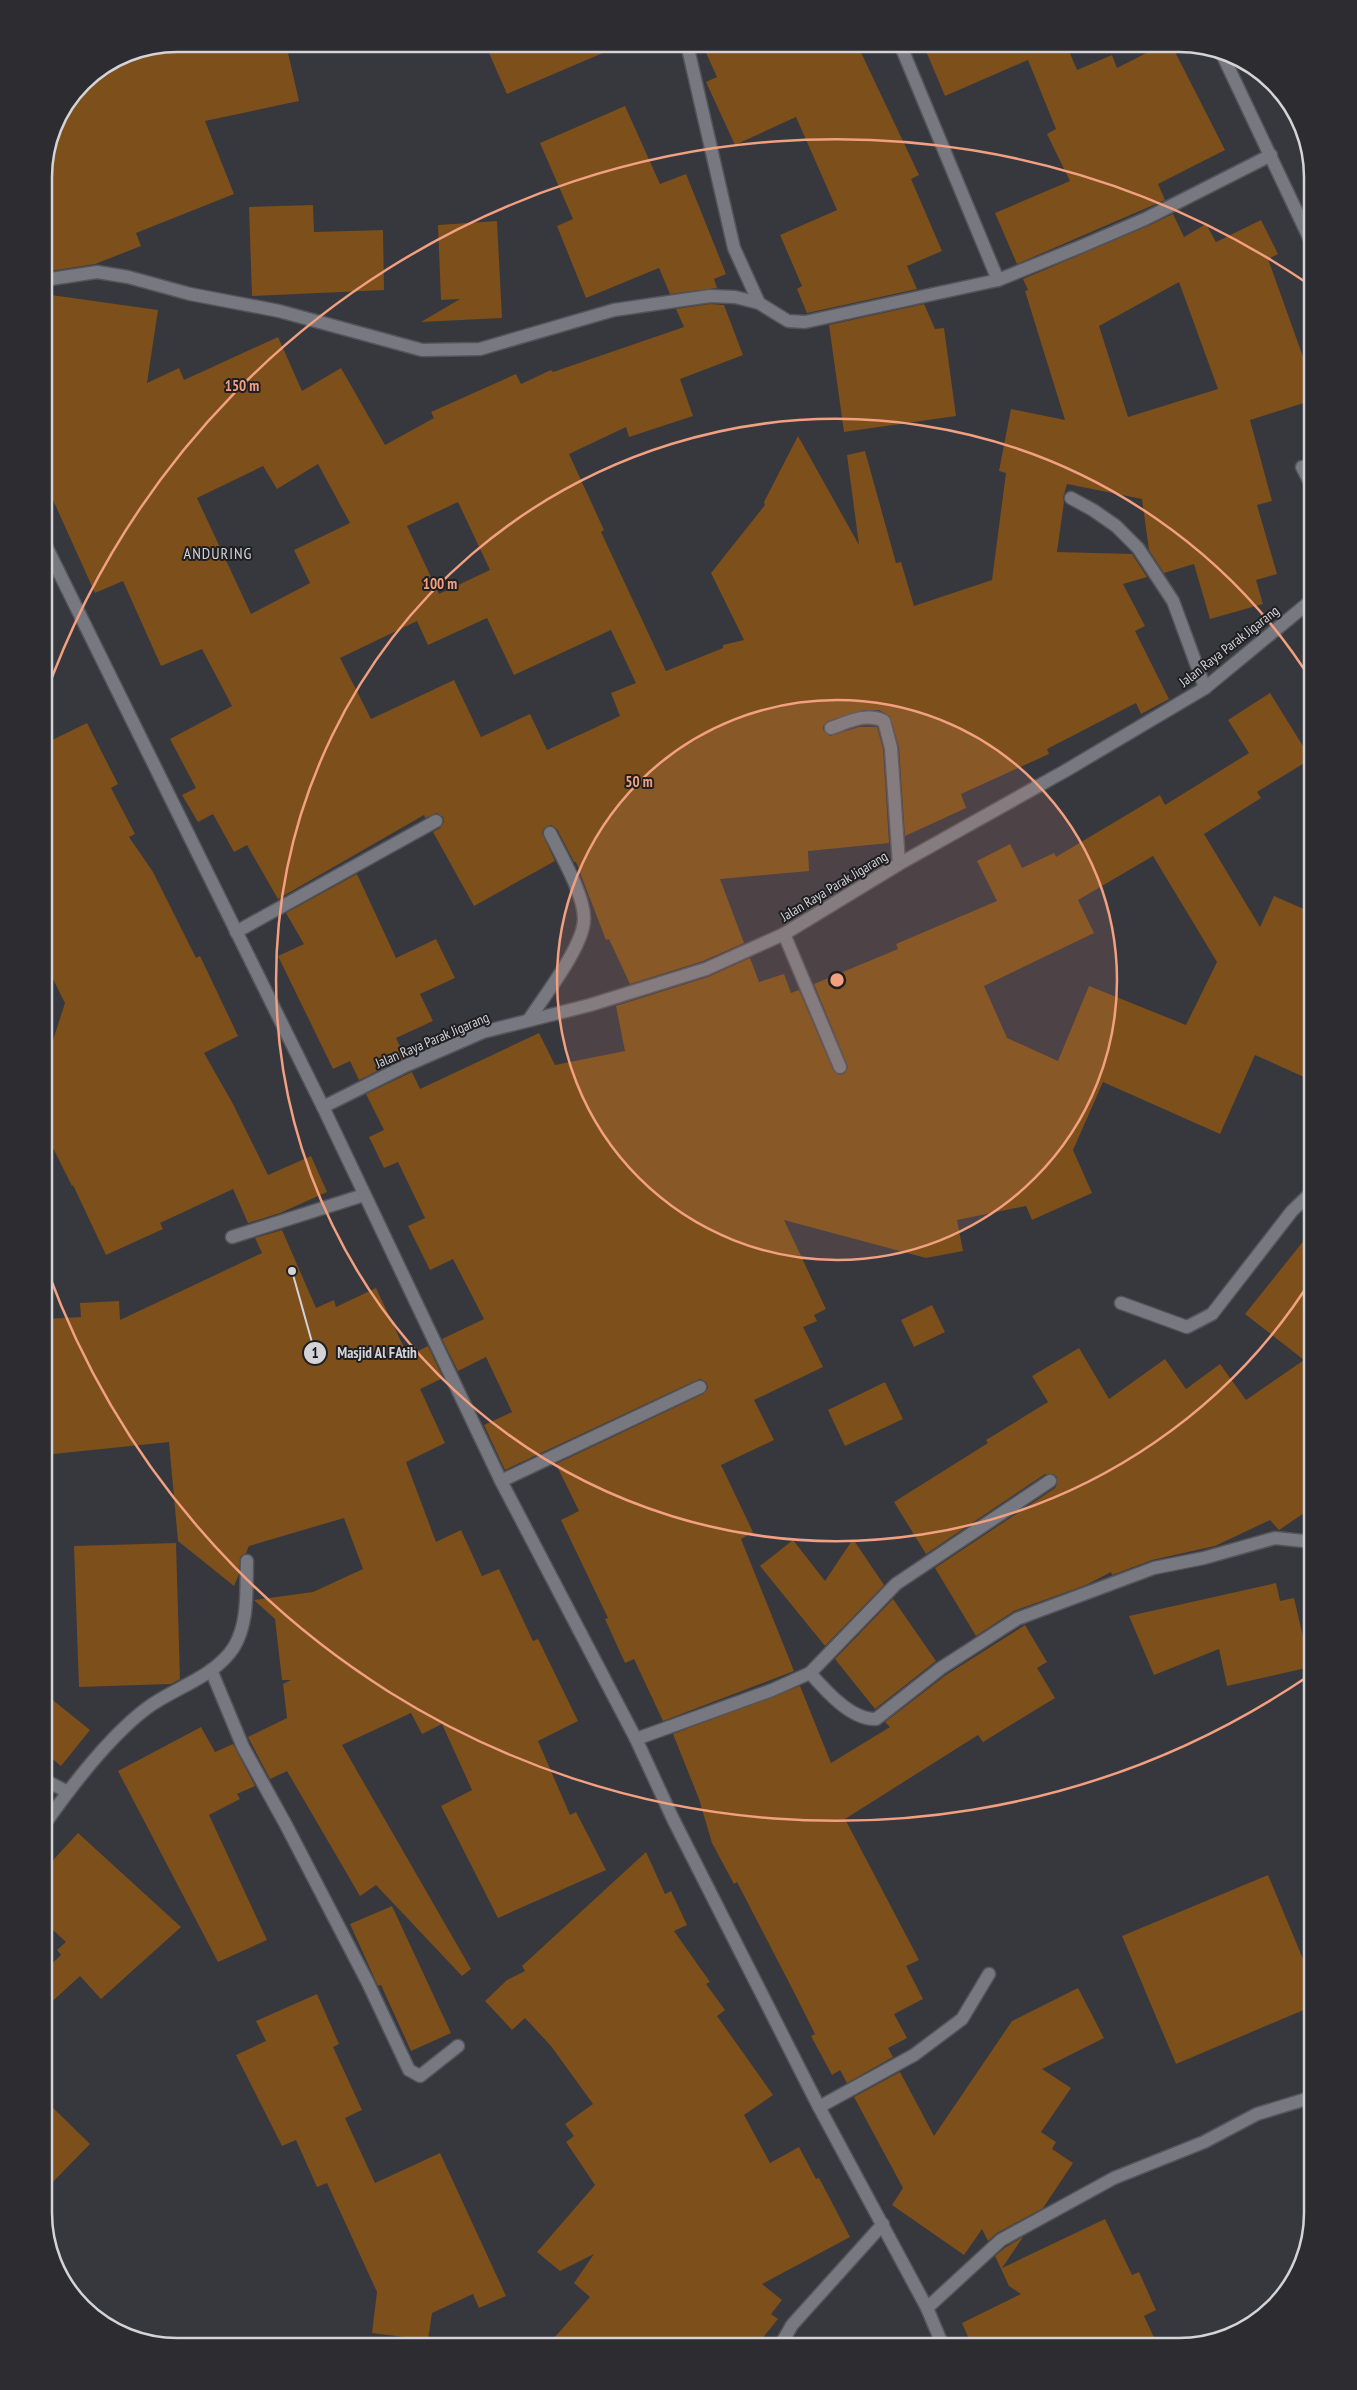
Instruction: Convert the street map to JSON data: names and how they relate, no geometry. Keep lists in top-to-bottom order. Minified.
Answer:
{"streets":{"street":["Jalan Raya Parak Jigarang"]},"districts":["ANDURING"],"places":["Masjid Al FAtih"],"rings":["150 m","100 m","50 m"]}
